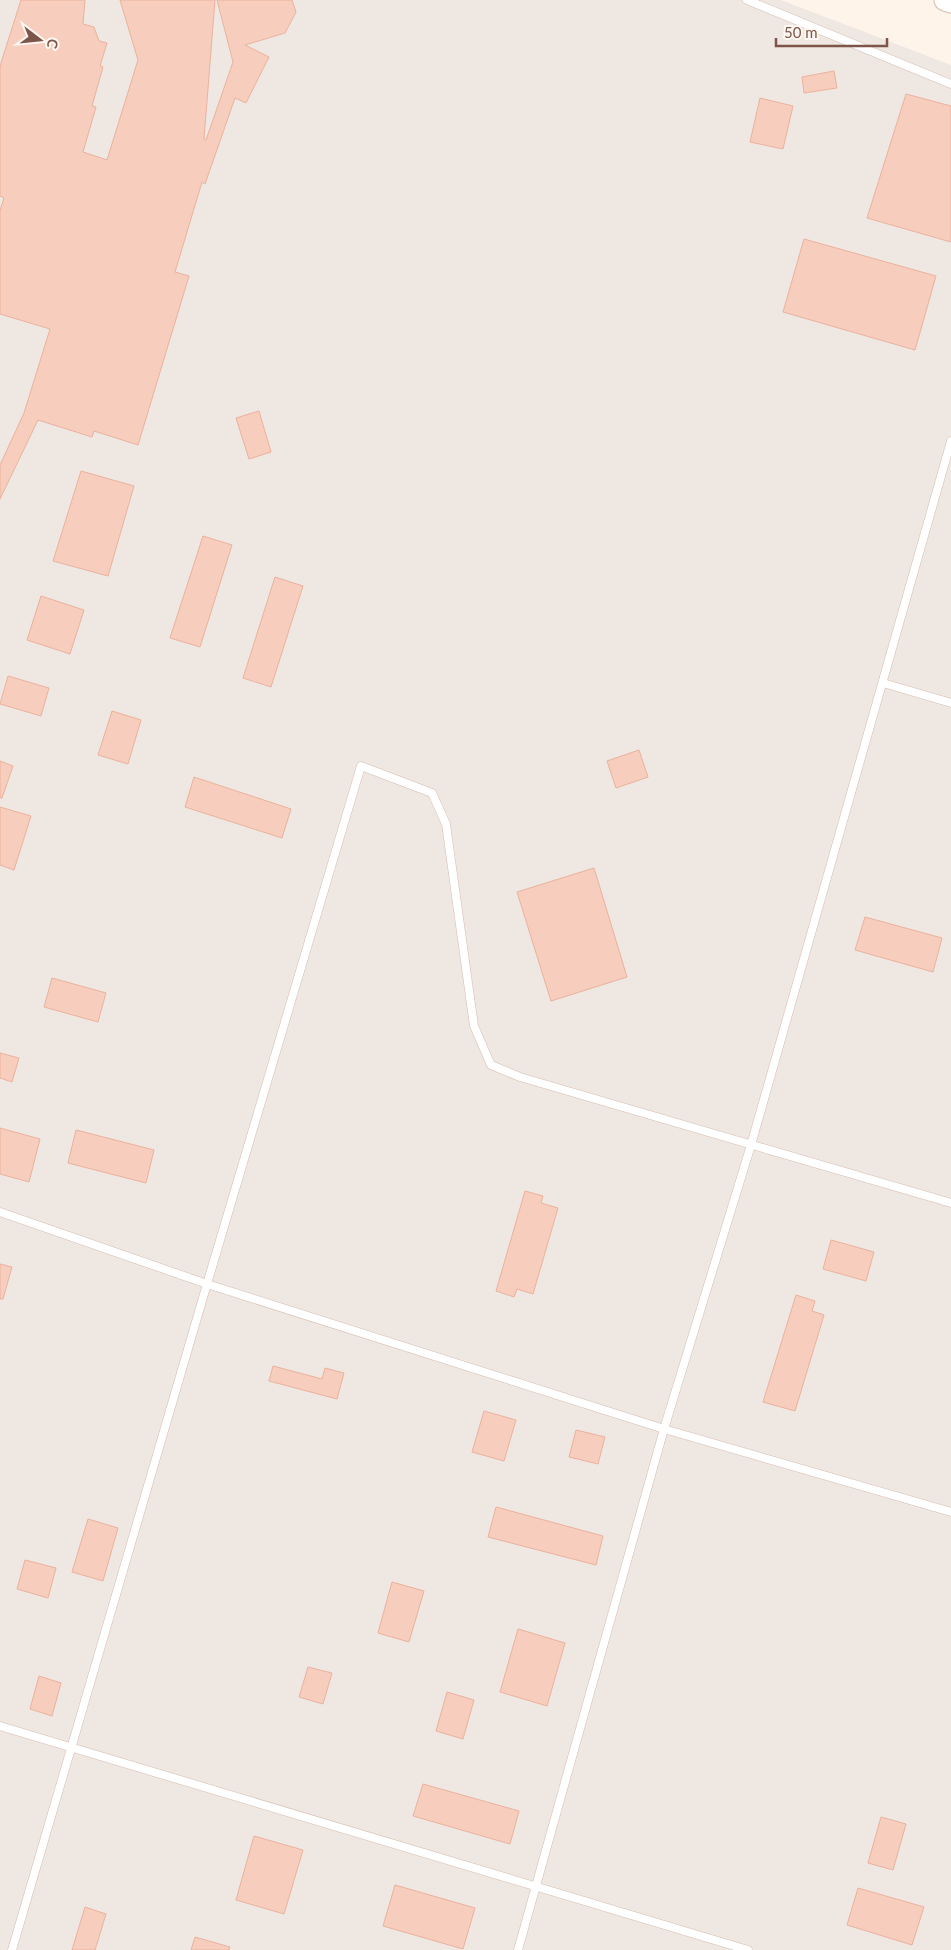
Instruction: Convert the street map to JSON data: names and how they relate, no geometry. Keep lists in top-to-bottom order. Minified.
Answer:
{"scale_bar":"50 m","north":"right"}
